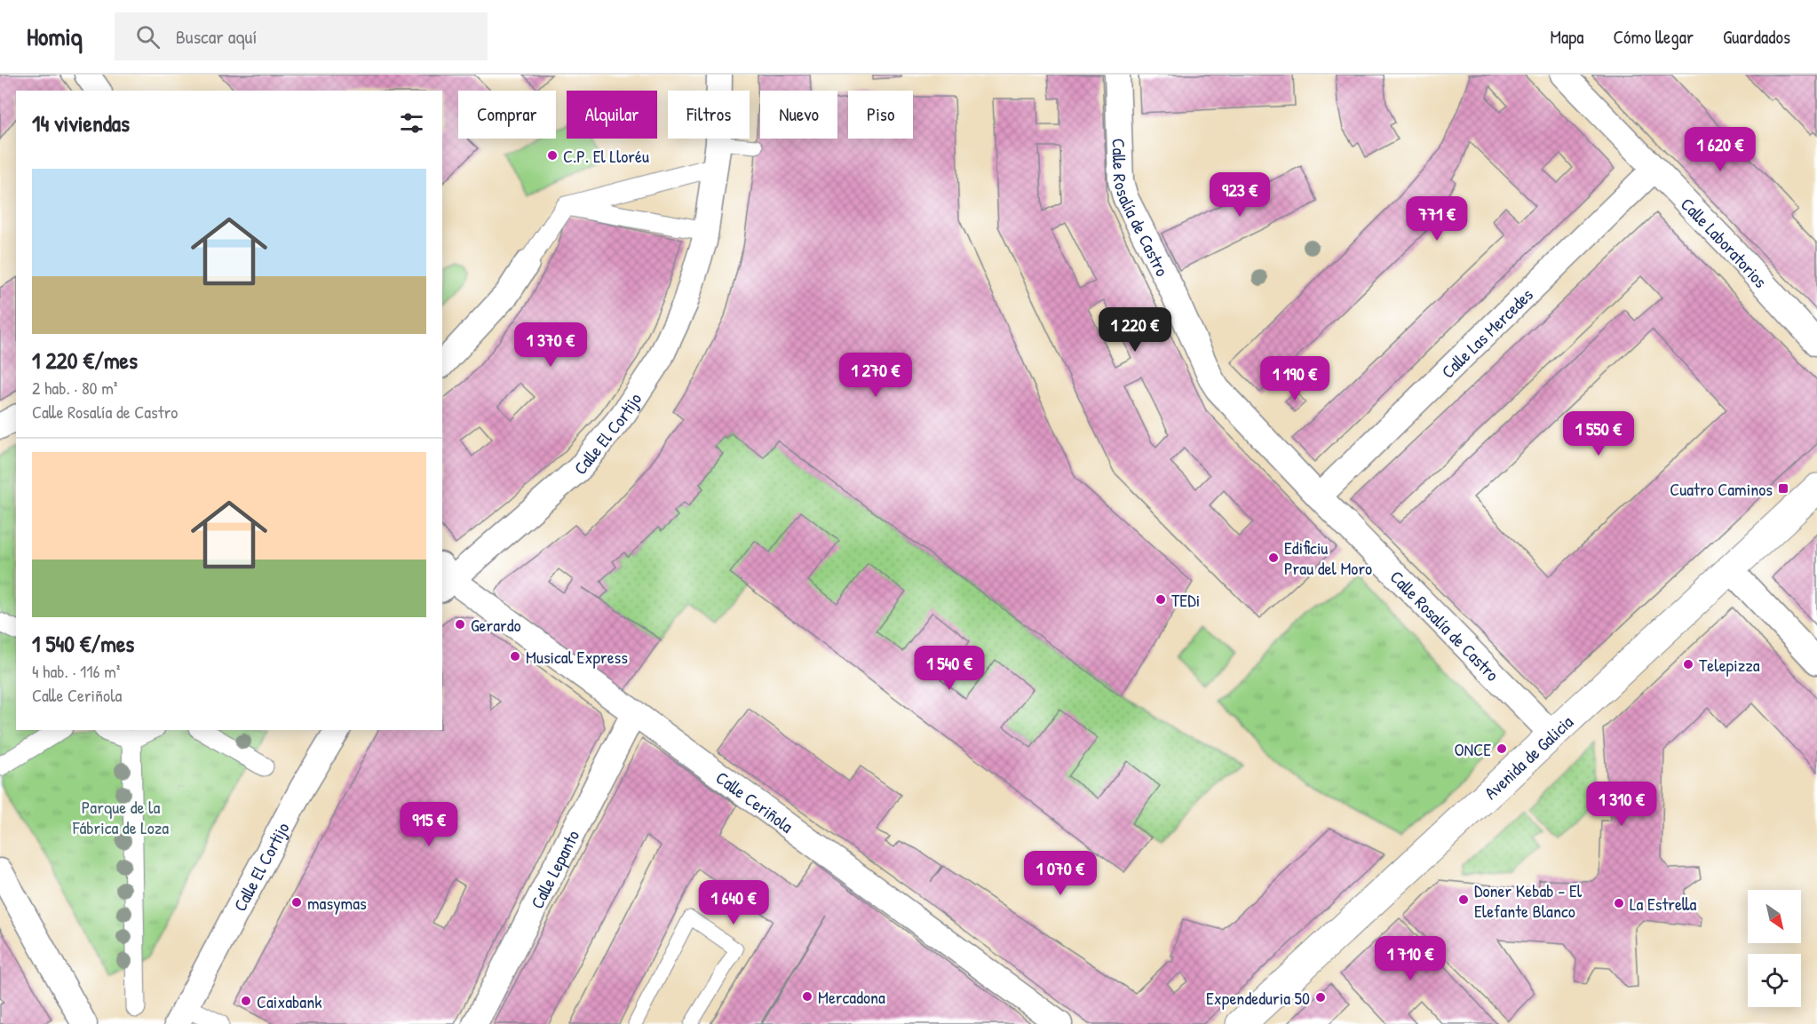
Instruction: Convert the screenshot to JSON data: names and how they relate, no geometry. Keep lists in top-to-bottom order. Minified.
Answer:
{"streets":{"street":["Calle Rosalía de Castro","Calle Laboratorios","Calle Las Mercedes","Calle El Cortijo","Avenida de Galicia","Calle Ceriñola","Calle Lepanto"]},"crossings":[["Calle Rosalía de Castro","Calle Las Mercedes"],["Calle Rosalía de Castro","Avenida de Galicia"],["Calle Laboratorios","Calle Las Mercedes"],["Calle El Cortijo","Calle Ceriñola"],["Calle Ceriñola","Calle Lepanto"]],"parks":["Parque de la Fábrica de Loza"],"places":{"other":["C.P. El Lloréu","Edificiu Prau del Moro","TEDi","Gerardo","Musical Express","Telepizza","ONCE","Doner Kebab - El Elefante Blanco","masymas","La Estrella","Mercadona","Expendeduria 50","Caixabank"],"transit":["Cuatro Caminos"]},"north":"bottom right","page":{"header":"Homiq","search":"Buscar aquí","nav":["Mapa","Cómo llegar","Guardados"],"chip":["Comprar","Alquilar","Filtros","Nuevo","Piso"],"heading":"14 viviendas","price":["1 620 €","923 €","771 €","1 220 €","1 370 €","1 270 €","1 190 €","1 550 €","1 540 €","1 310 €","915 €","1 070 €","1 640 €","1 710 €"],"list":[{"name":"1 220 €/mes","note":"2 hab. · 80 m² · Calle Rosalía de Castro"},{"name":"1 540 €/mes","note":"4 hab. · 116 m² · Calle Ceriñola"}]}}
